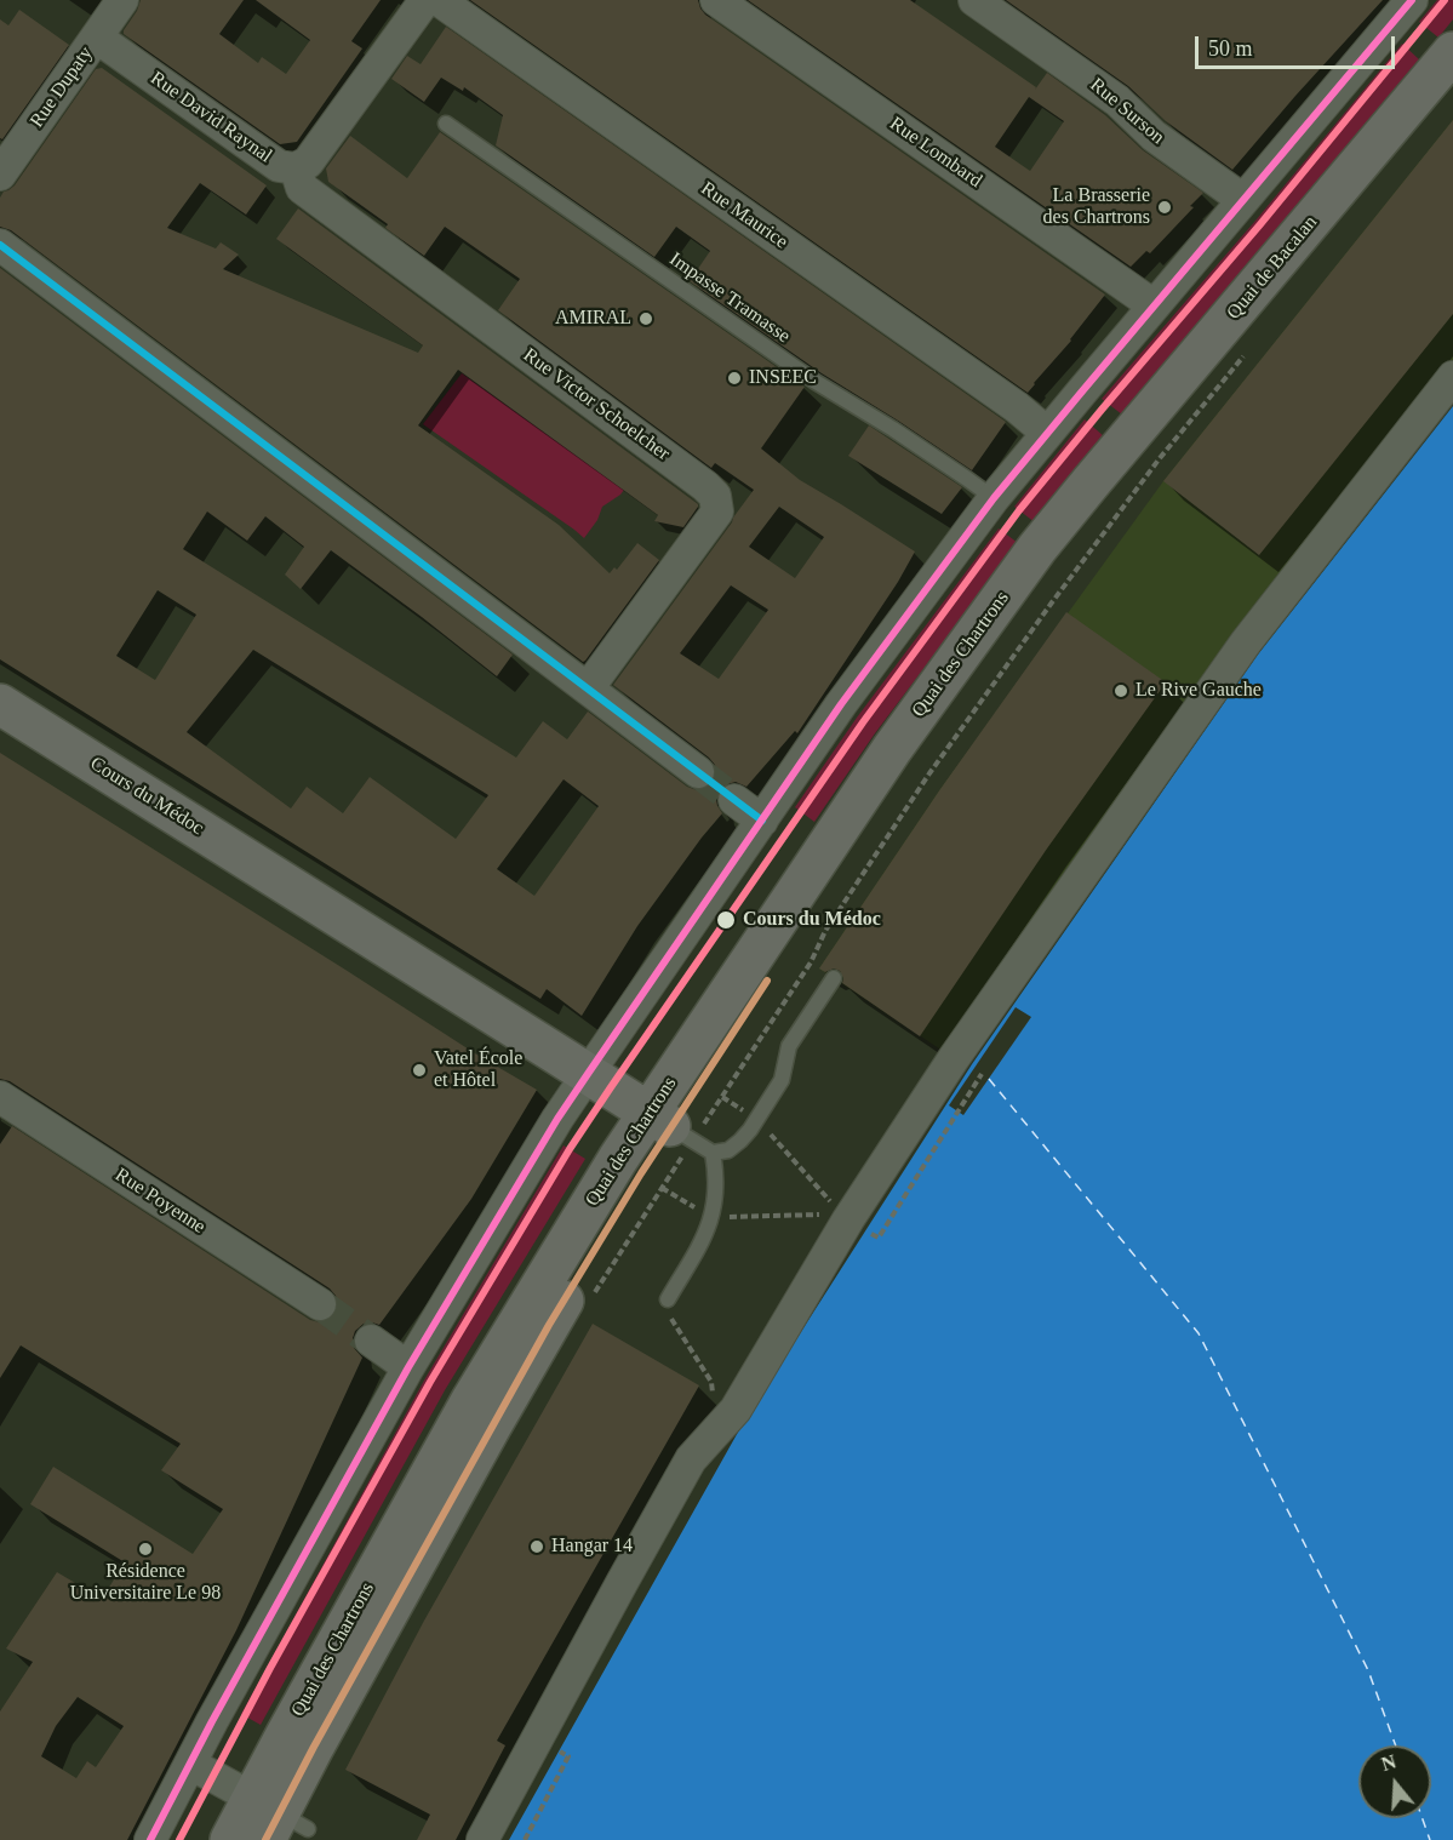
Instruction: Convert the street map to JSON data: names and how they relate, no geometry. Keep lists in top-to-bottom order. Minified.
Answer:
{"streets":{"main road":["Quai de Bacalan","Quai des Chartrons","Cours du Médoc"],"street":["Rue Dupaty","Rue Surson","Rue David Raynal","Rue Lombard","Rue Maurice","Rue Victor Schoelcher","Rue Poyenne"],"lane":["Impasse Tramasse"]},"crossings":[["Rue Dupaty","Rue David Raynal"],["Rue David Raynal","Rue Victor Schoelcher"],["Quai de Bacalan","Quai des Chartrons"],["Quai des Chartrons","Cours du Médoc"]],"places":["La Brasserie des Chartrons","AMIRAL","INSEEC","Le Rive Gauche","Cours du Médoc","Vatel École et Hôtel","Hangar 14","Résidence Universitaire Le 98"],"scale_bar":"50 m","north":"top"}
